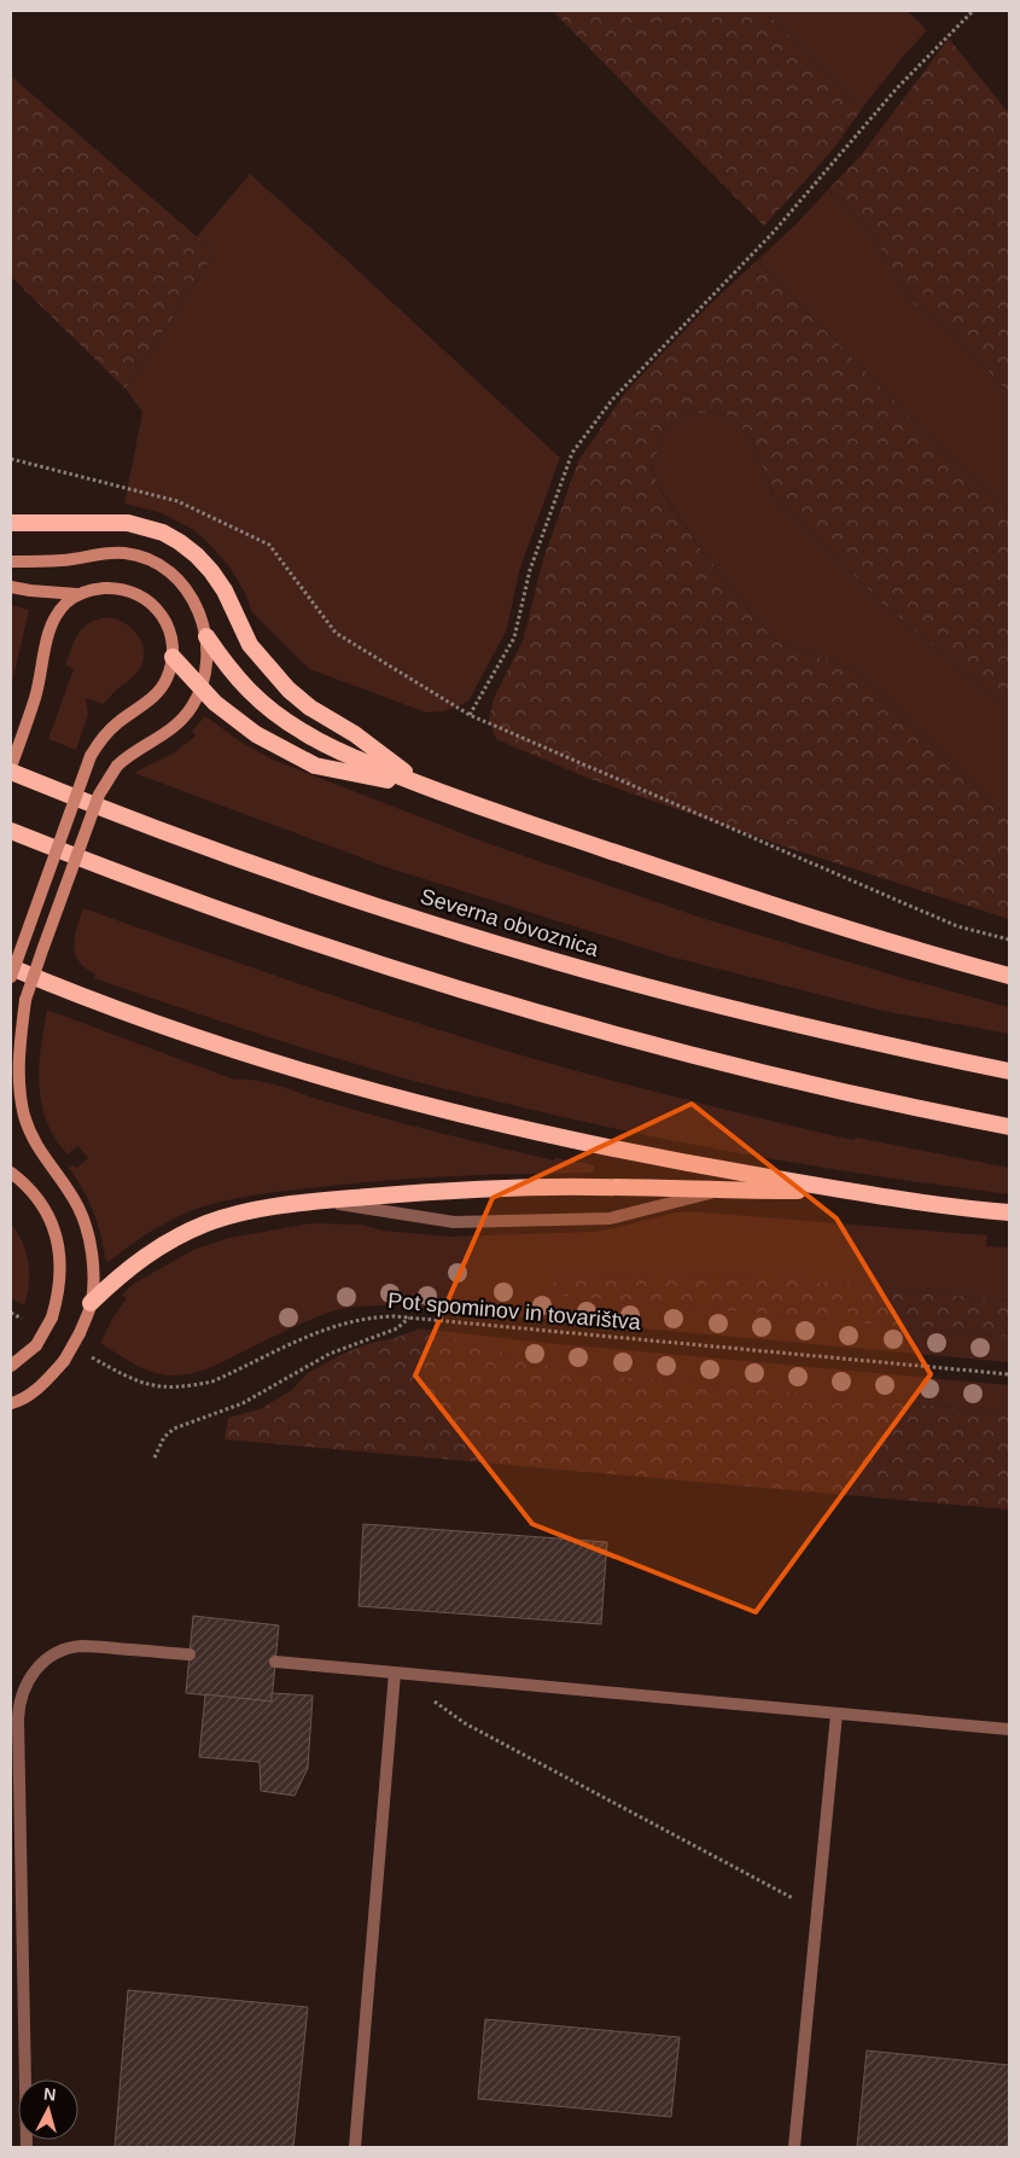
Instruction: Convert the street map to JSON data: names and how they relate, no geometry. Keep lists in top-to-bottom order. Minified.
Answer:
{"streets":{"highway":["Severna obvoznica"],"path":["Pot spominov in tovarištva"]},"north":"top"}
